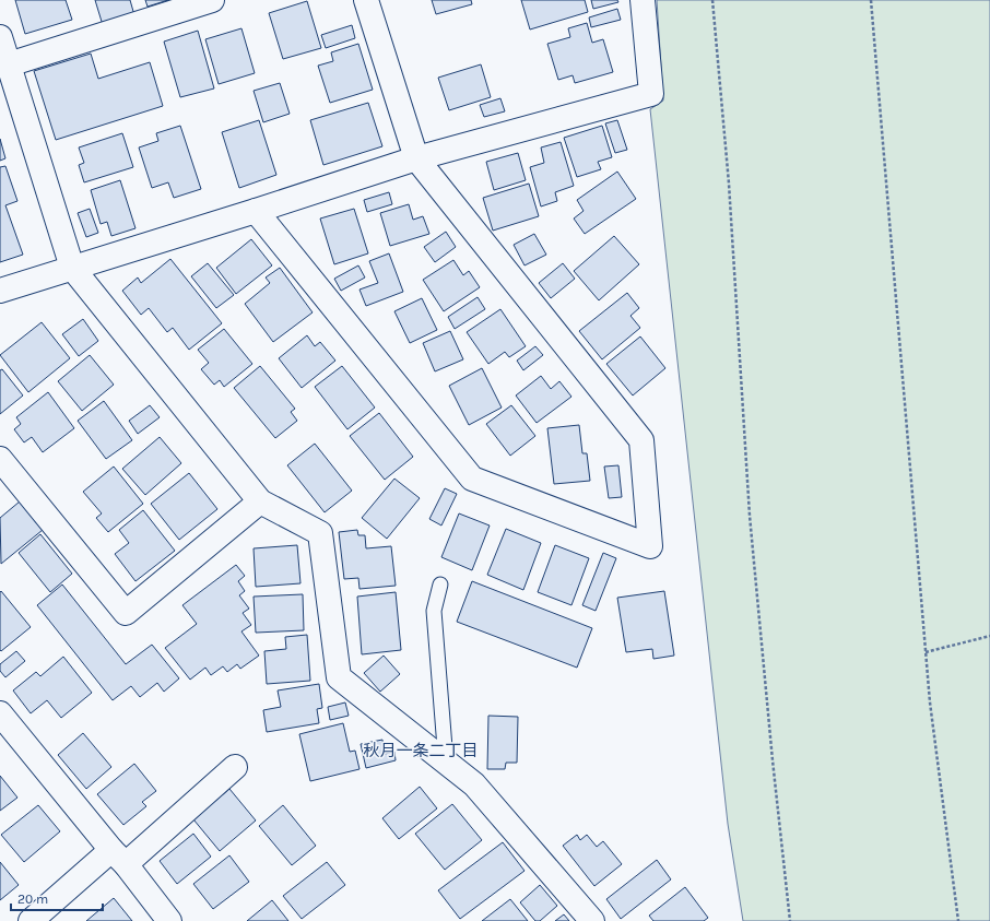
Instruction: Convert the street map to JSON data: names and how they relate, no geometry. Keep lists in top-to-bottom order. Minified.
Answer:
{"districts":["秋月一条二丁目"],"scale_bar":"20 m"}
